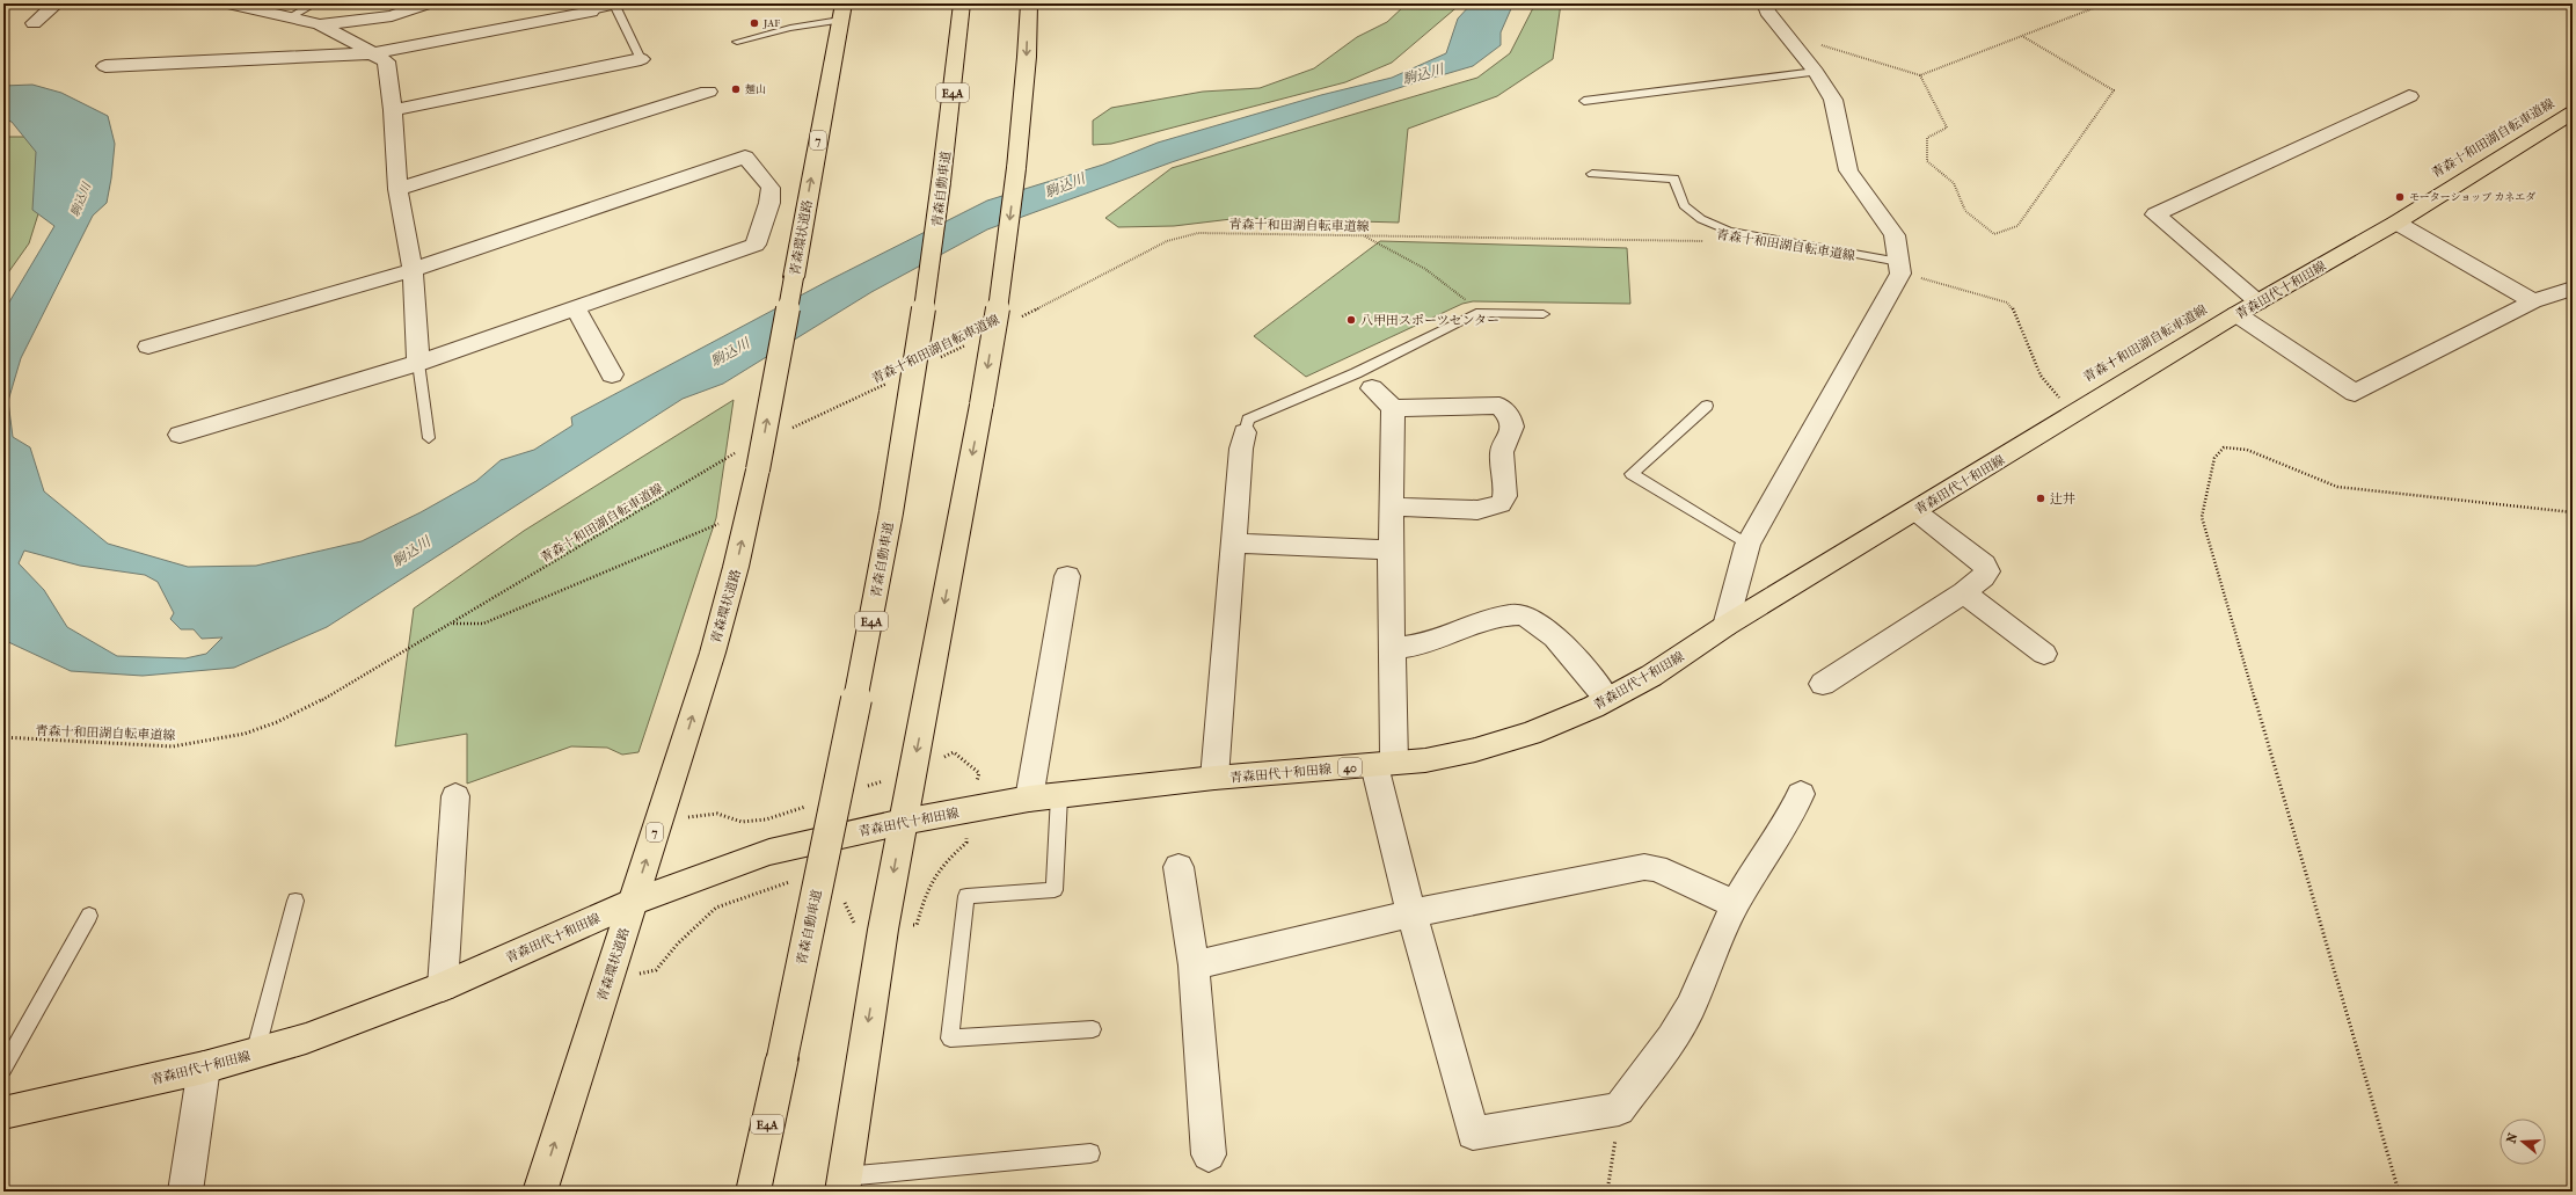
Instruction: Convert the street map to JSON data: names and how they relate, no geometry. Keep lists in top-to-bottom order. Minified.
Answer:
{"streets":{"main road":["E4A","7","青森自動車道","青森環状道路","青森田代十和田線","40"],"path":["青森十和田湖自転車道線"]},"crossings":[["青森十和田湖自転車道線","青森環状道路"],["青森環状道路","青森田代十和田線"]],"water":["駒込川"],"places":["JAF","麺山","モーターショップ カネエダ","八甲田スポーツセンター","辻井"],"north":"left"}
